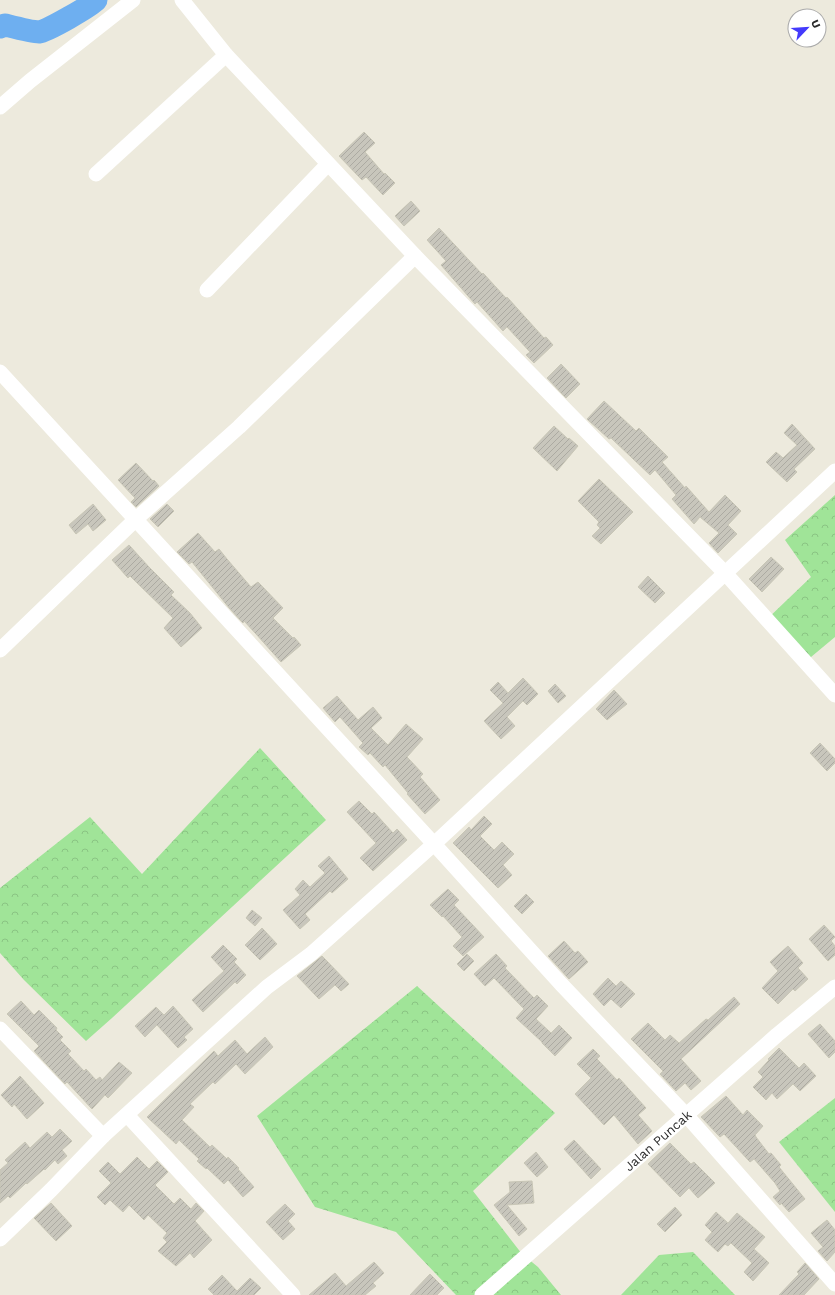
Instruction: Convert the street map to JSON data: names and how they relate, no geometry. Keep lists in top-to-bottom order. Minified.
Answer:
{"streets":{"street":["Jalan Puncak"]},"north":"top right"}
